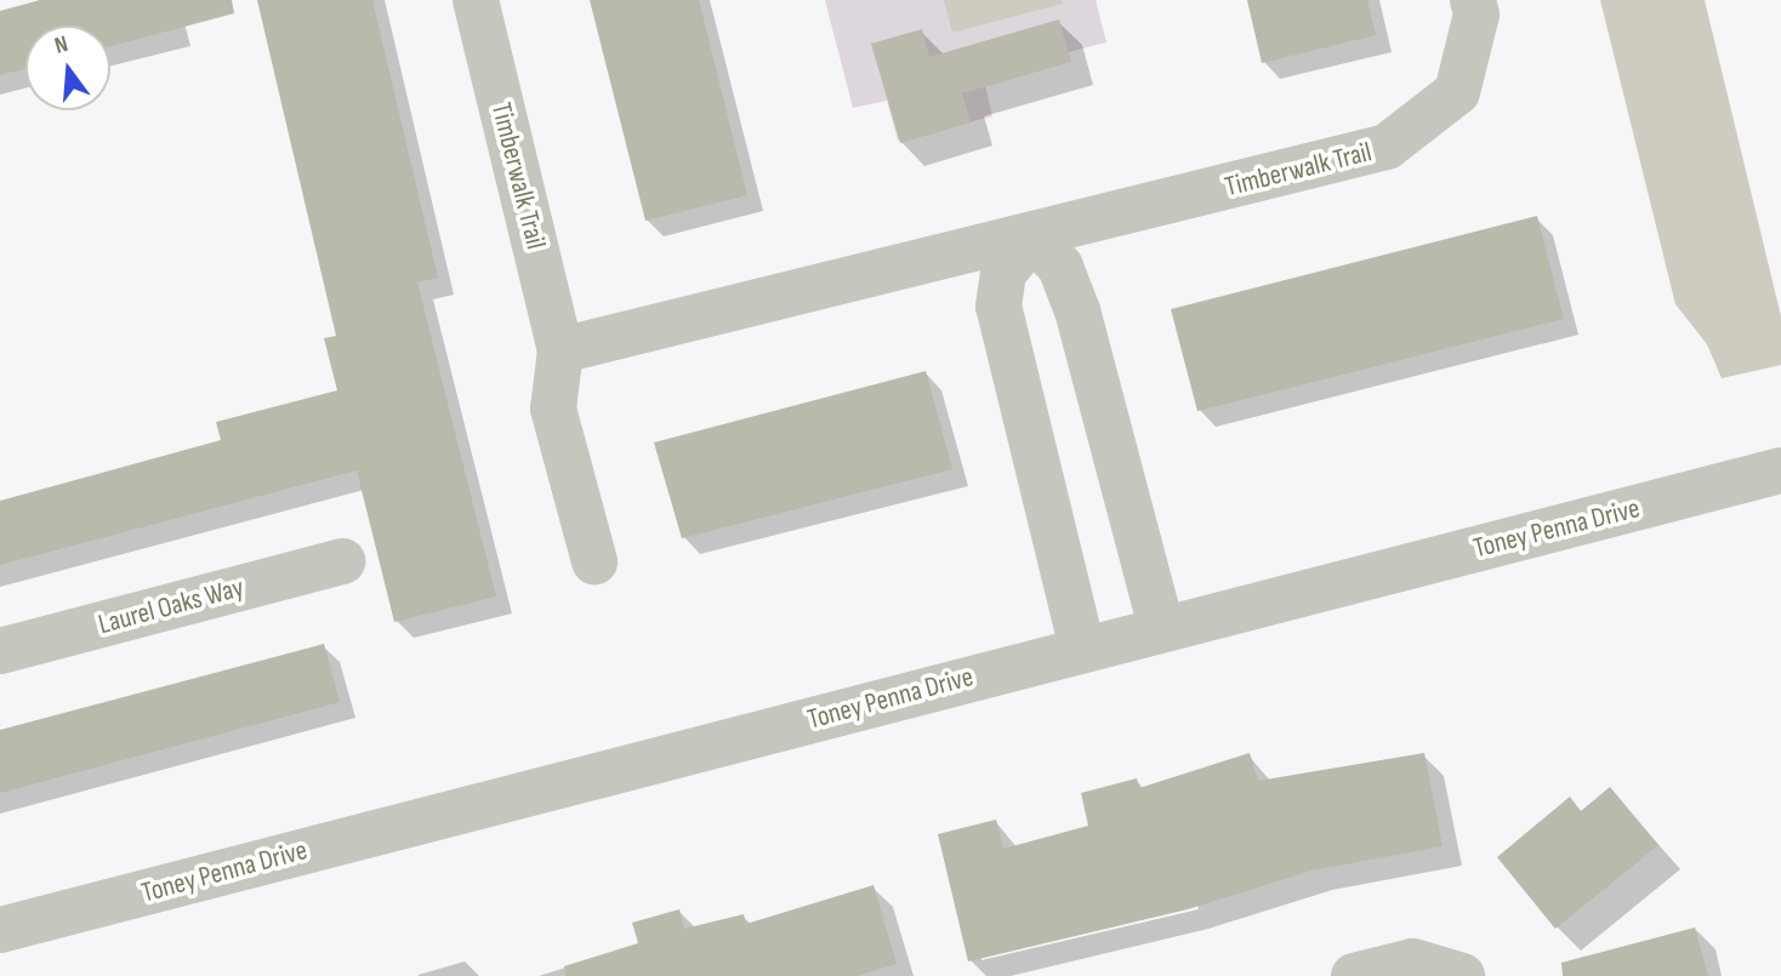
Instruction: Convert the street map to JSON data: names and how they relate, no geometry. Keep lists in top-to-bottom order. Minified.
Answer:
{"streets":{"street":["Timberwalk Trail","Toney Penna Drive","Laurel Oaks Way"]},"north":"top"}
